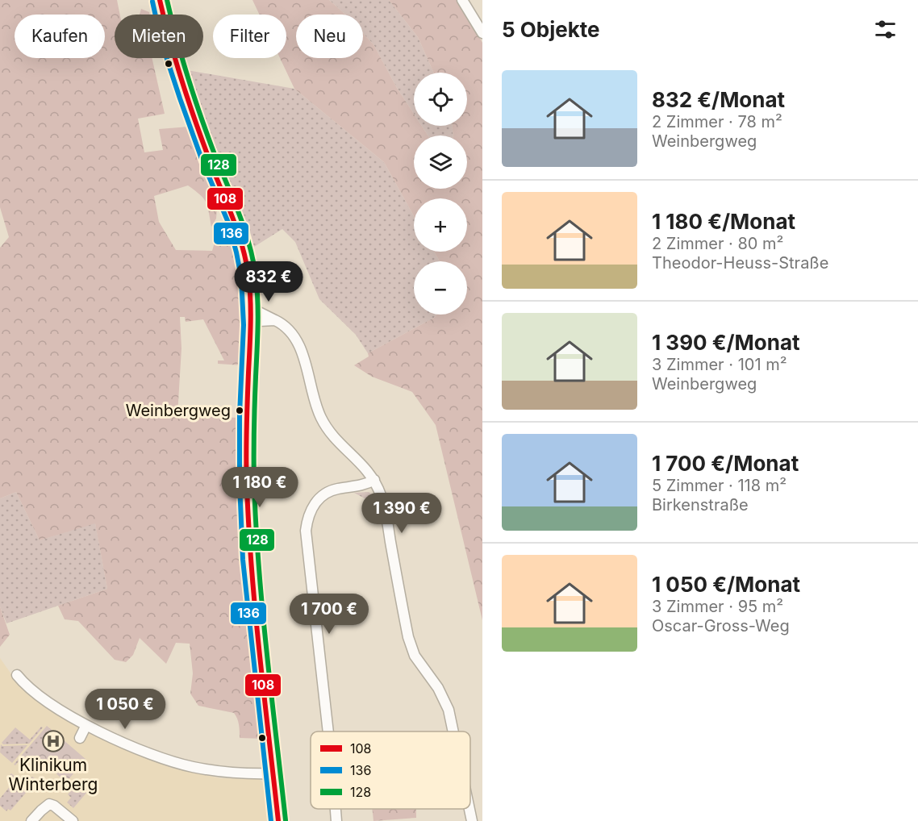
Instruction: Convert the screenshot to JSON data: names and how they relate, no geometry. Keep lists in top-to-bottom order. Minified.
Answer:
{"places":{"other":["Weinbergweg"],"hospital":["Klinikum Winterberg"]},"lines":["transit line 108","transit line 128","transit line 136"],"legend":["108","136","128"],"page":{"heading":"5 Objekte","chip":["Kaufen","Mieten","Filter","Neu"],"list":[{"name":"832 €/Monat","note":"2 Zimmer · 78 m² · Weinbergweg"},{"name":"1 180 €/Monat","note":"2 Zimmer · 80 m² · Theodor-Heuss-Straße"},{"name":"1 390 €/Monat","note":"3 Zimmer · 101 m² · Weinbergweg"},{"name":"1 700 €/Monat","note":"5 Zimmer · 118 m² · Birkenstraße"},{"name":"1 050 €/Monat","note":"3 Zimmer · 95 m² · Oscar-Gross-Weg"}],"map_buttons":["+","−"],"price":["832 €","1 180 €","1 390 €","1 700 €","1 050 €"]}}
